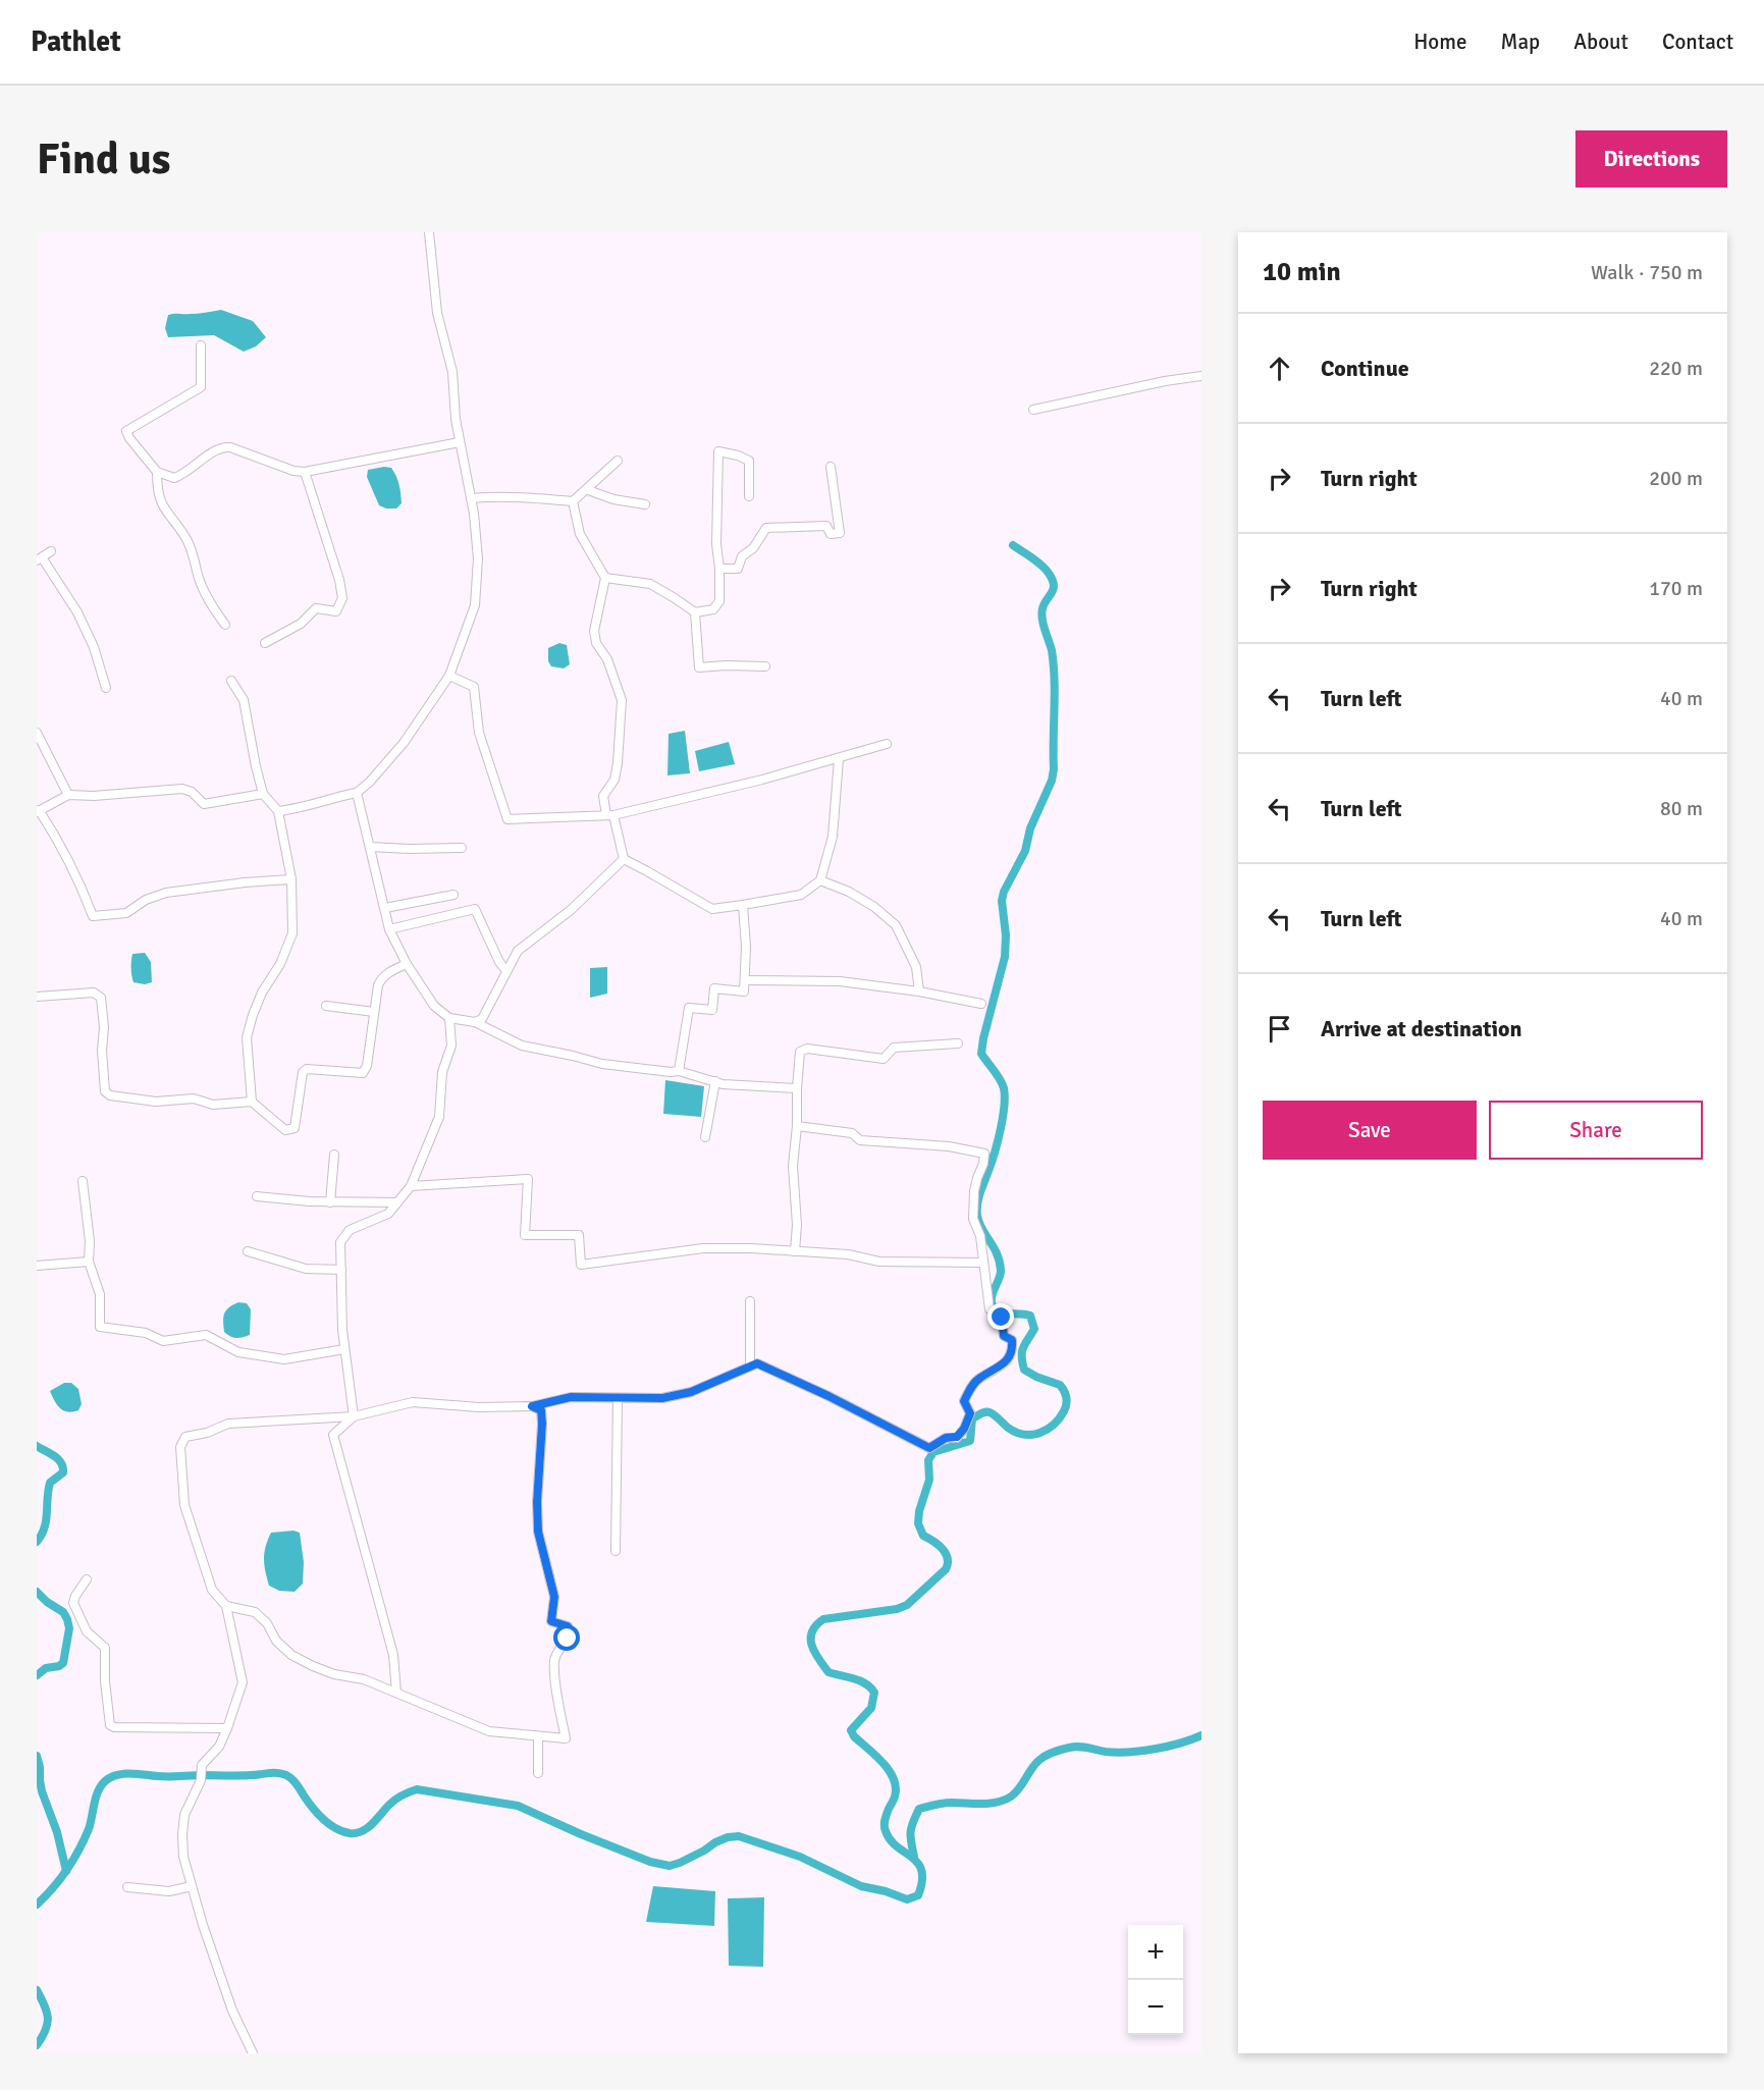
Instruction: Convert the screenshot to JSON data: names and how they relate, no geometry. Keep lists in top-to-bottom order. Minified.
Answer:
{"page":{"header":"Pathlet","nav":["Home","Map","About","Contact"],"buttons":["Directions",["Save","Share"]],"title":"Find us","heading":["10 min","Walk · 750 m"],"list":[["Continue","220 m"],["Turn right","200 m"],["Turn right","170 m"],["Turn left","40 m"],["Turn left","80 m"],["Turn left","40 m"],"Arrive at destination"],"map_buttons":["+","−"]}}
